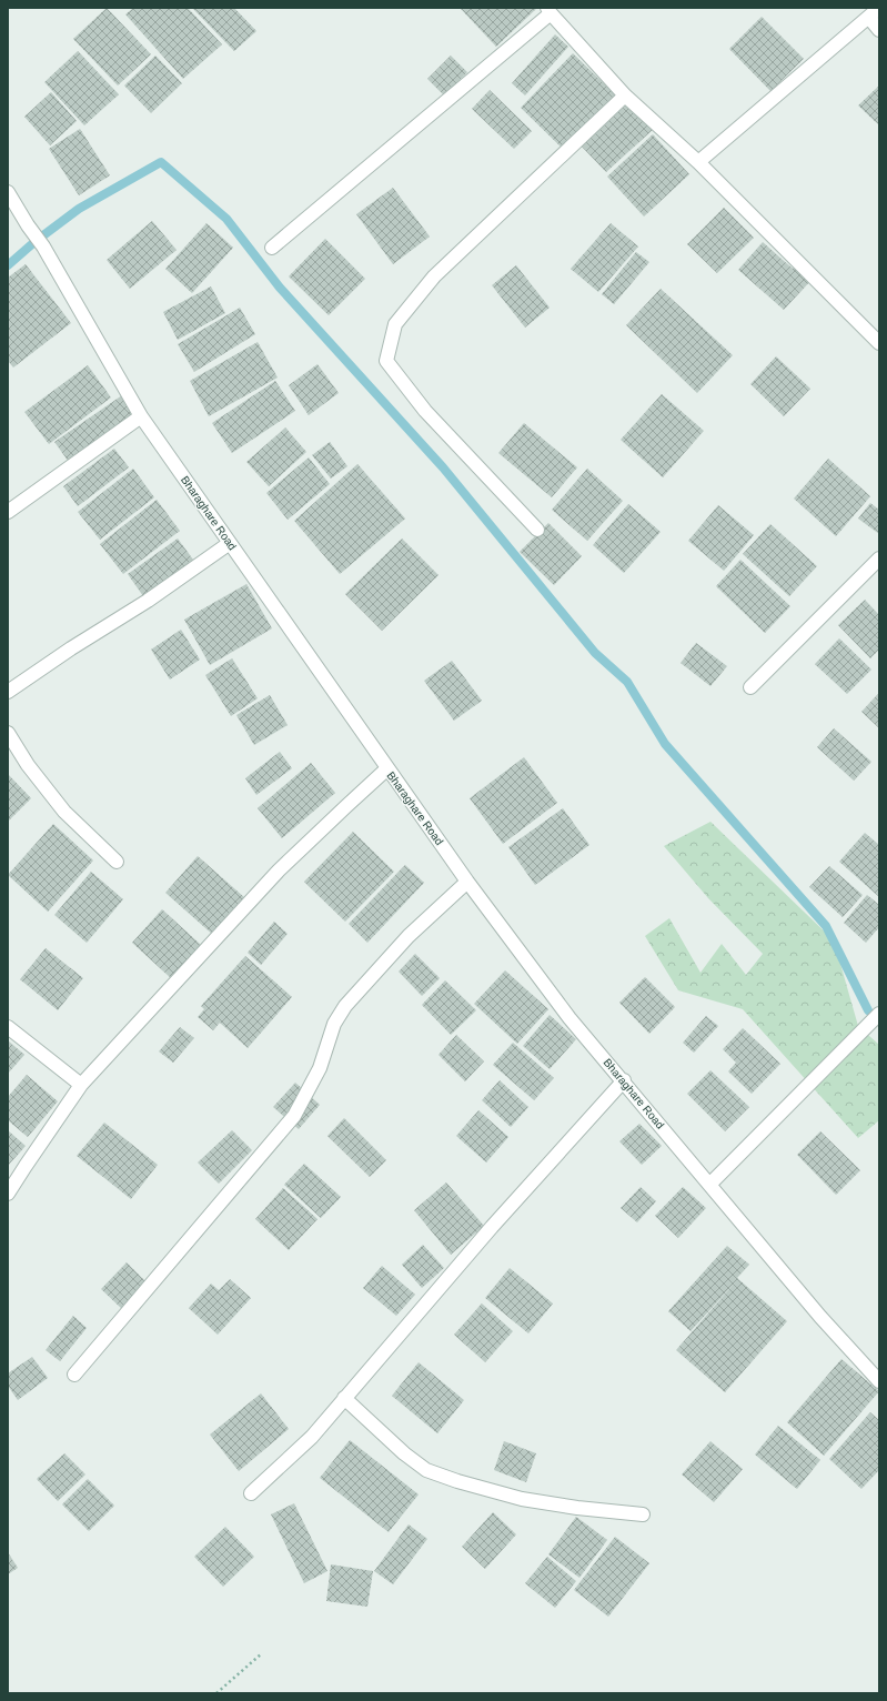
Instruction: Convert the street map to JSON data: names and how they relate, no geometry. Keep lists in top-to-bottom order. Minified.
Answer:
{"streets":{"street":["Bharaghare Road"]}}
